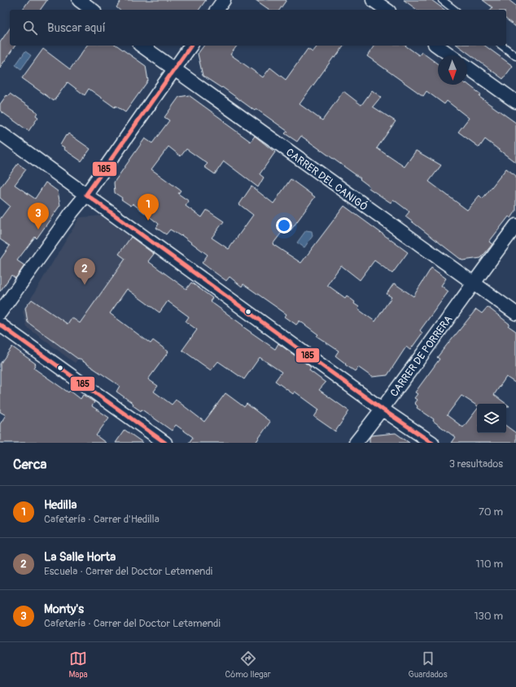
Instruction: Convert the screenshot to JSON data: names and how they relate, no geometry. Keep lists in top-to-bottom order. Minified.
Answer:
{"streets":{"street":["CARRER DEL CANIGÓ","CARRER DE PORRERA"]},"crossings":[["CARRER DEL CANIGÓ","CARRER DE PORRERA"]],"lines":["transit line 185"],"north":"bottom","page":{"search":"Buscar aquí","pins":["1","3","2"],"heading":["Cerca","3 resultados"],"list":[{"mark":"1","name":"Hedilla","note":"Cafetería · Carrer d'Hedilla","value":"70 m"},{"mark":"2","name":"La Salle Horta","note":"Escuela · Carrer del Doctor Letamendi","value":"110 m"},{"mark":"3","name":"Monty's","note":"Cafetería · Carrer del Doctor Letamendi","value":"130 m"}],"nav":["Mapa","Cómo llegar","Guardados"]}}
